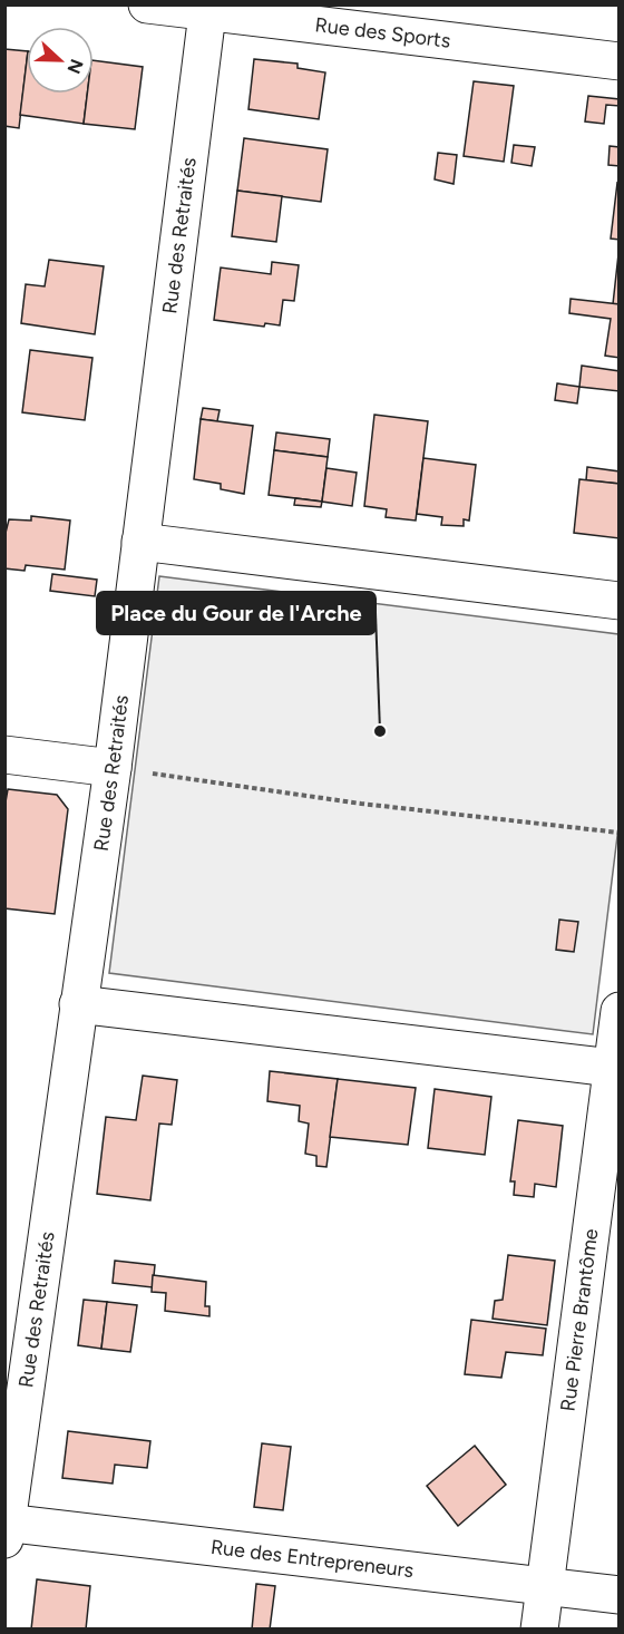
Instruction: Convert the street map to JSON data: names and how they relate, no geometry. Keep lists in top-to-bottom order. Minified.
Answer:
{"streets":{"street":["Rue des Sports","Rue des Retraités","Rue Pierre Brantôme","Rue des Entrepreneurs"]},"crossings":[["Rue des Sports","Rue des Retraités"],["Rue des Retraités","Rue des Entrepreneurs"],["Rue Pierre Brantôme","Rue des Entrepreneurs"]],"places":["Place du Gour de l'Arche"],"north":"right"}
